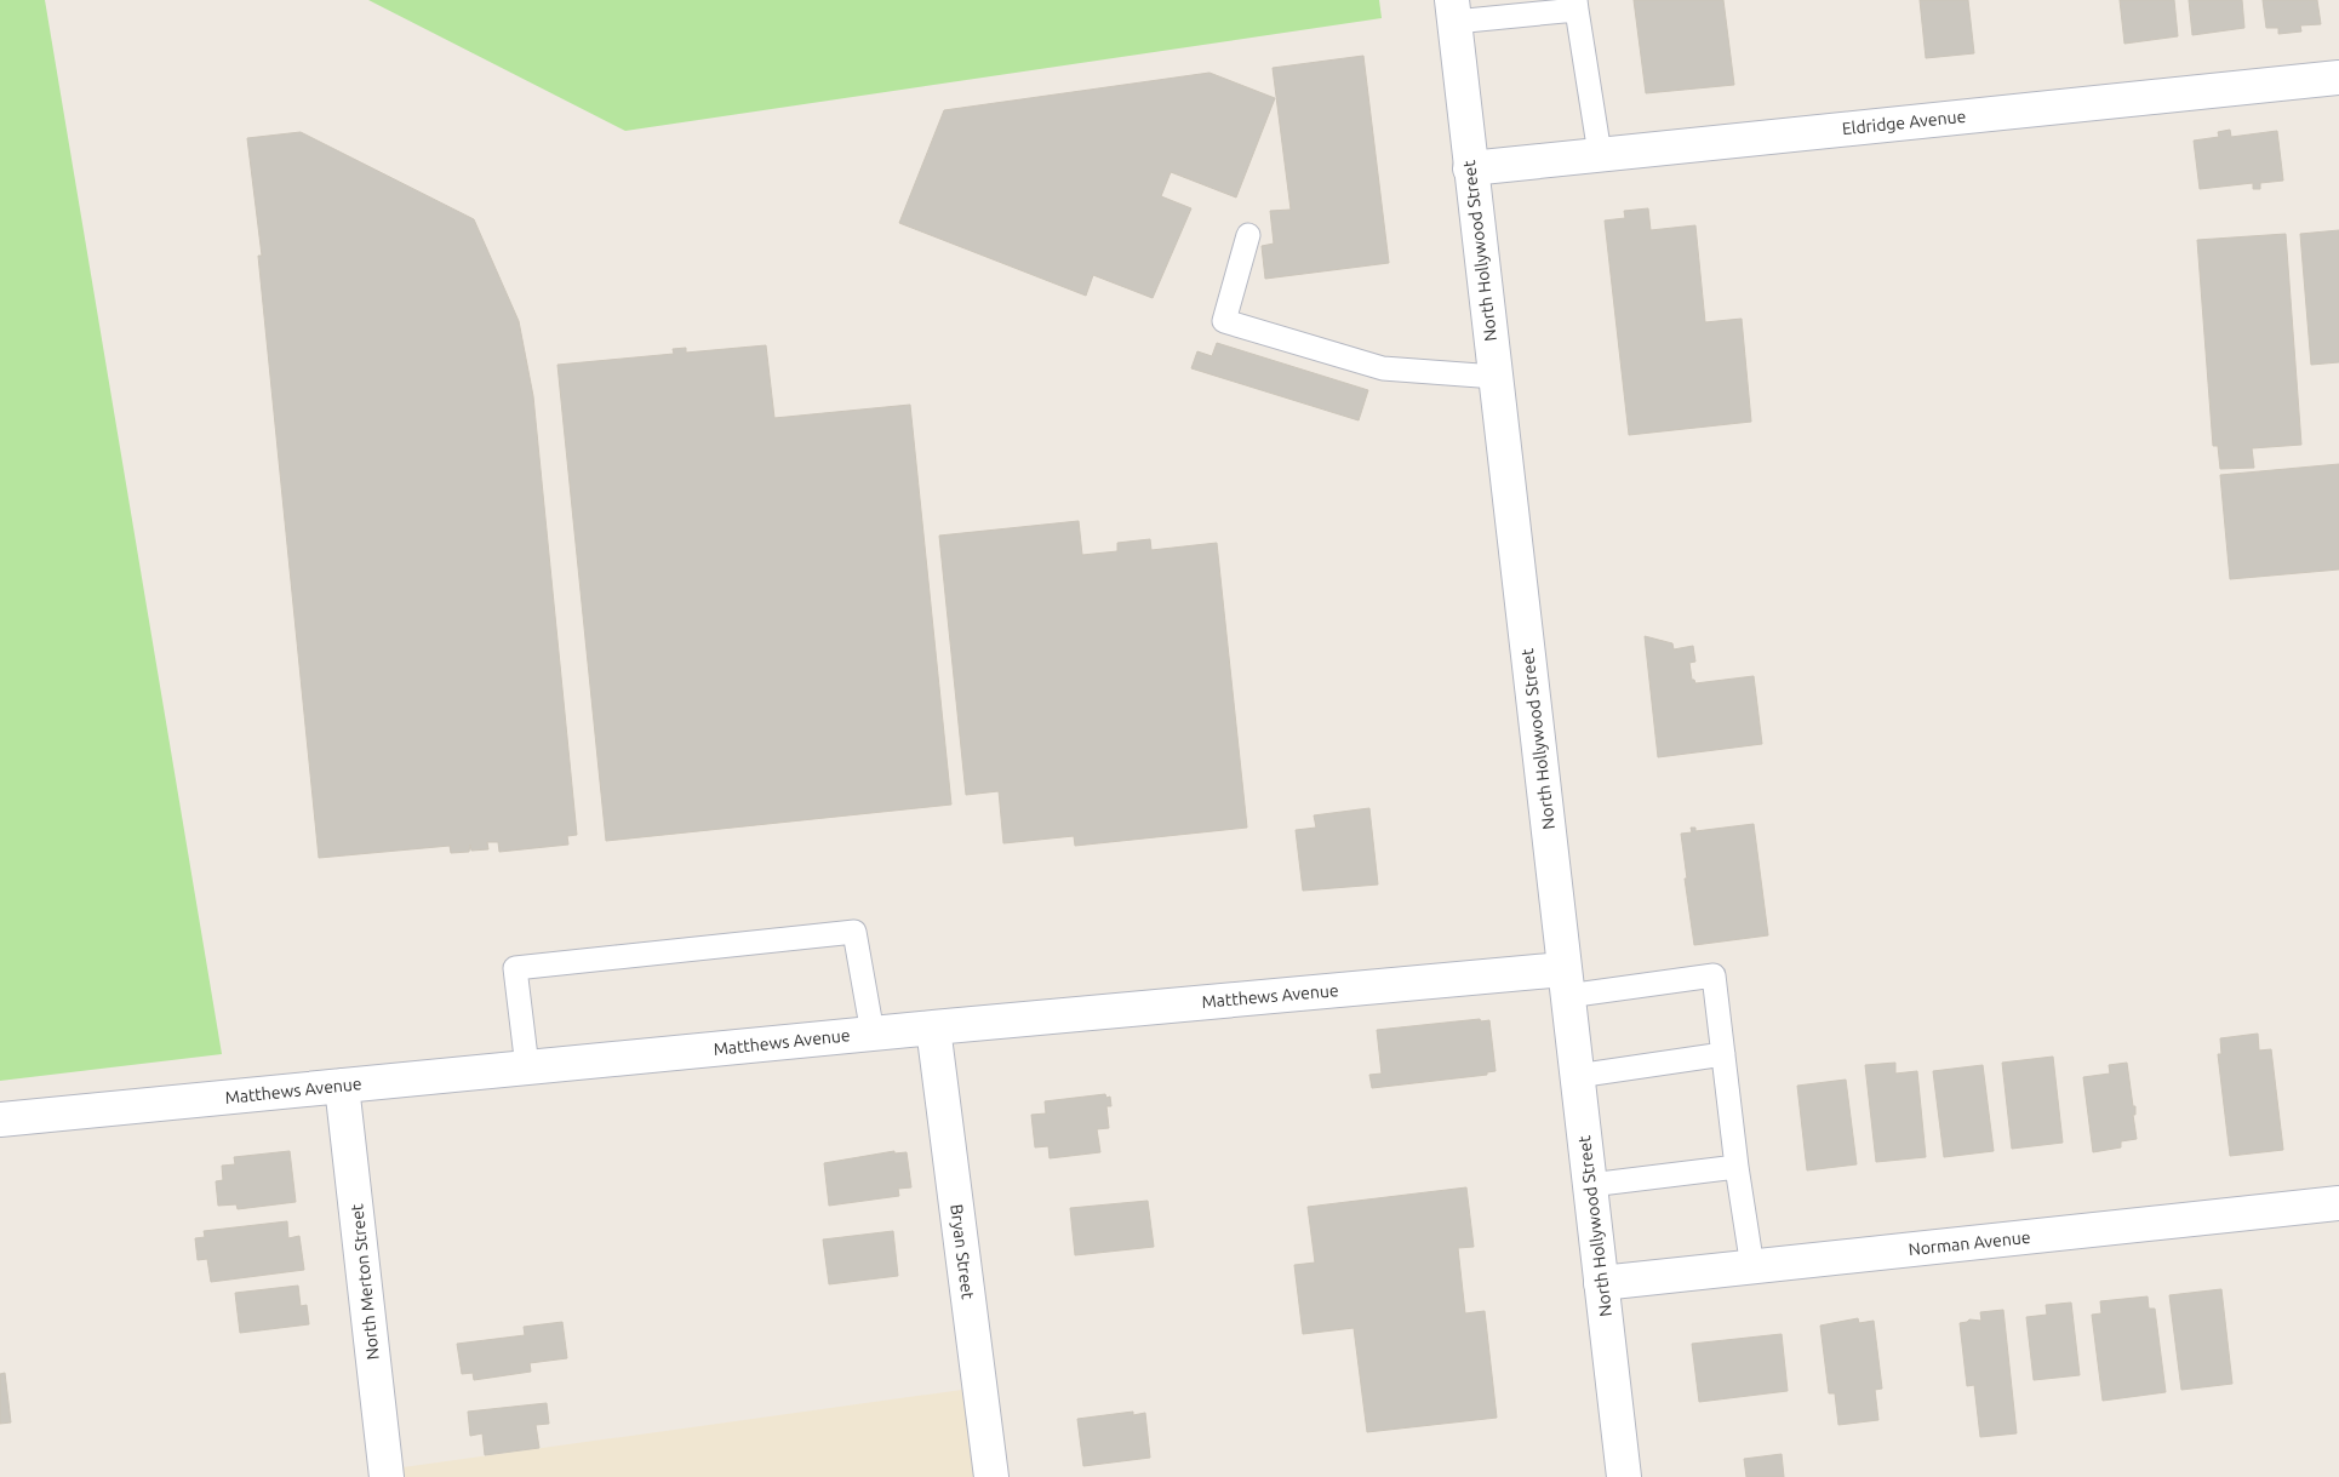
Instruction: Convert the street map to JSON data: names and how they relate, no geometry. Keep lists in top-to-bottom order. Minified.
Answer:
{"streets":{"street":["Eldridge Avenue","North Hollywood Street","Matthews Avenue","Norman Avenue","Bryan Street","North Merton Street"]},"crossings":[["Eldridge Avenue","North Hollywood Street"],["North Hollywood Street","Matthews Avenue"],["North Hollywood Street","Norman Avenue"],["Matthews Avenue","Bryan Street"],["Matthews Avenue","North Merton Street"]]}
